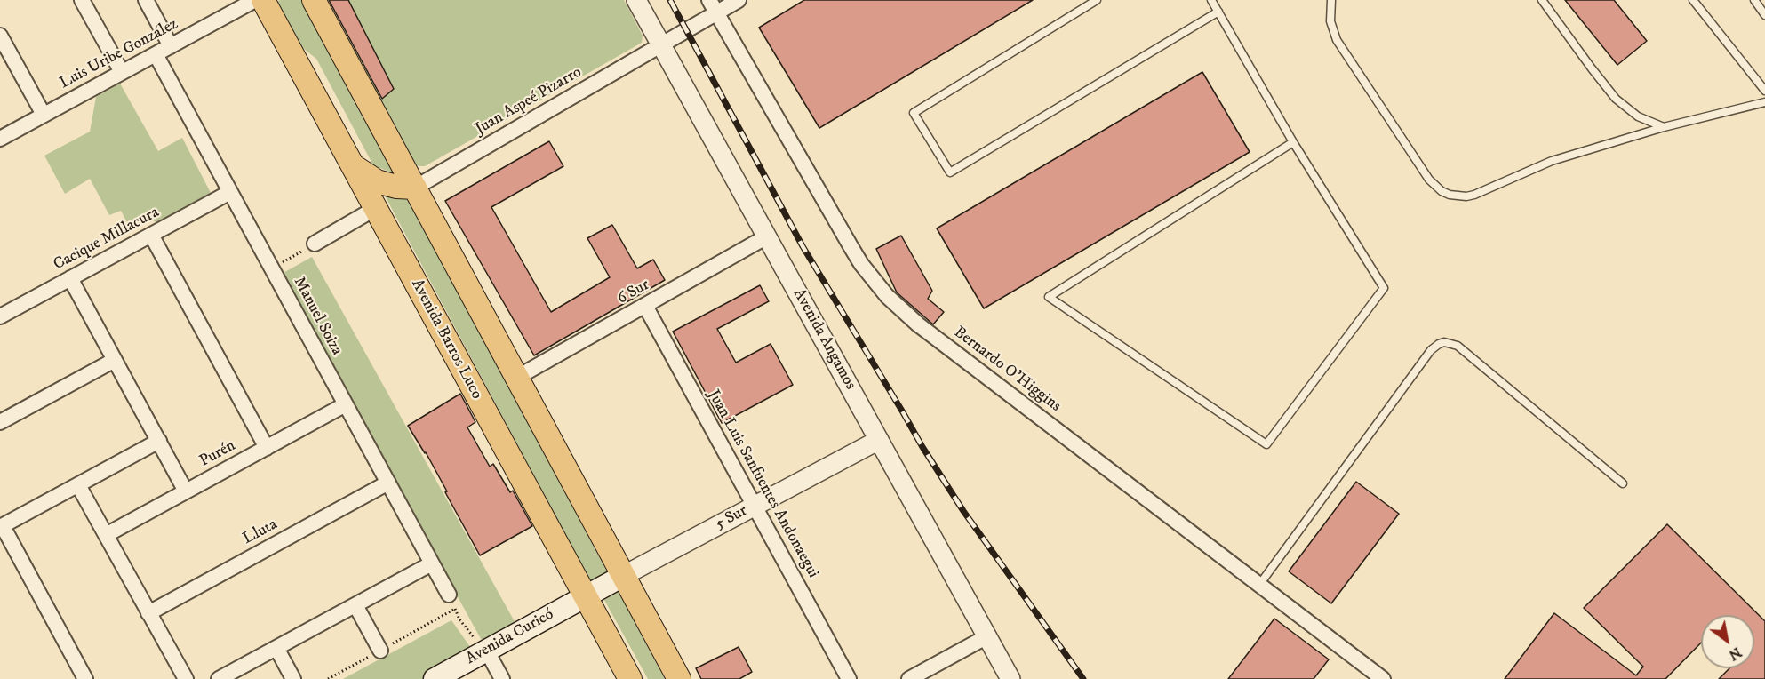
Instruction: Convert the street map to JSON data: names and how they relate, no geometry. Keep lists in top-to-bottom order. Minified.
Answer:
{"streets":{"main road":["Avenida Barros Luco","5 Sur","Avenida Curicó"],"street":["Luis Uribe González","Juan Aspeé Pizarro","Cacique Millacura","6 Sur","Manuel Soiza","Avenida Angamos","Bernardo O'Higgins","Purén","Juan Luis Sanfuentes Andonaegui","Lluta"]},"crossings":[["Luis Uribe González","Manuel Soiza"],["Juan Aspeé Pizarro","Avenida Angamos"],["Juan Aspeé Pizarro","Bernardo O'Higgins"],["Cacique Millacura","Manuel Soiza"],["6 Sur","Avenida Angamos"],["6 Sur","Juan Luis Sanfuentes Andonaegui"],["Manuel Soiza","Purén"],["Manuel Soiza","Lluta"],["Avenida Barros Luco","5 Sur"],["Avenida Barros Luco","Avenida Curicó"],["Avenida Angamos","5 Sur"],["Juan Luis Sanfuentes Andonaegui","5 Sur"],["5 Sur","Avenida Curicó"]],"north":"bottom right"}
